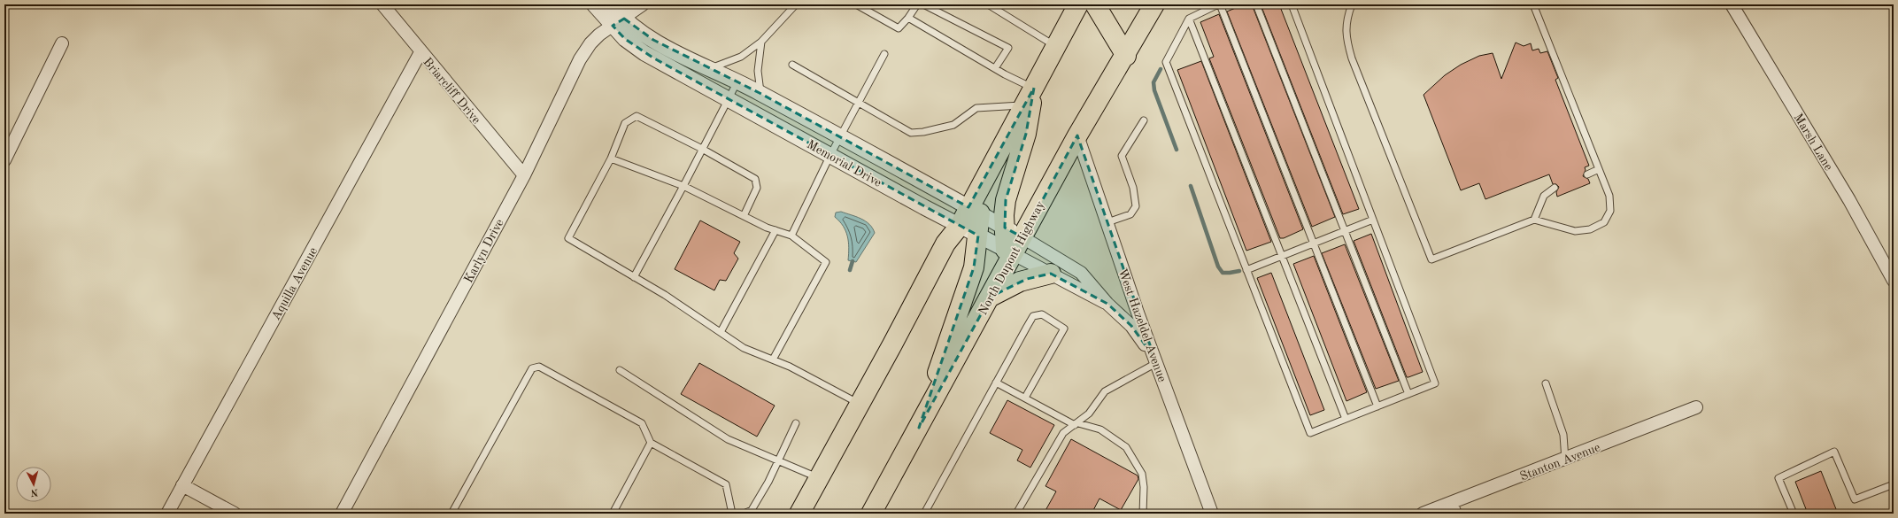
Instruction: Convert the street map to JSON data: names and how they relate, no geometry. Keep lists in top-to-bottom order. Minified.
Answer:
{"streets":{"highway":["North Dupont Highway"],"street":["Briarcliff Drive","Marsh Lane","Memorial Drive","Karlyn Drive","Aquilla Avenue","West Hazeldel Avenue","Stanton Avenue"]},"crossings":[["Briarcliff Drive","Karlyn Drive"],["Briarcliff Drive","Aquilla Avenue"],["Memorial Drive","Karlyn Drive"],["Memorial Drive","North Dupont Highway"],["Memorial Drive","West Hazeldel Avenue"],["North Dupont Highway","West Hazeldel Avenue"]],"north":"bottom"}
